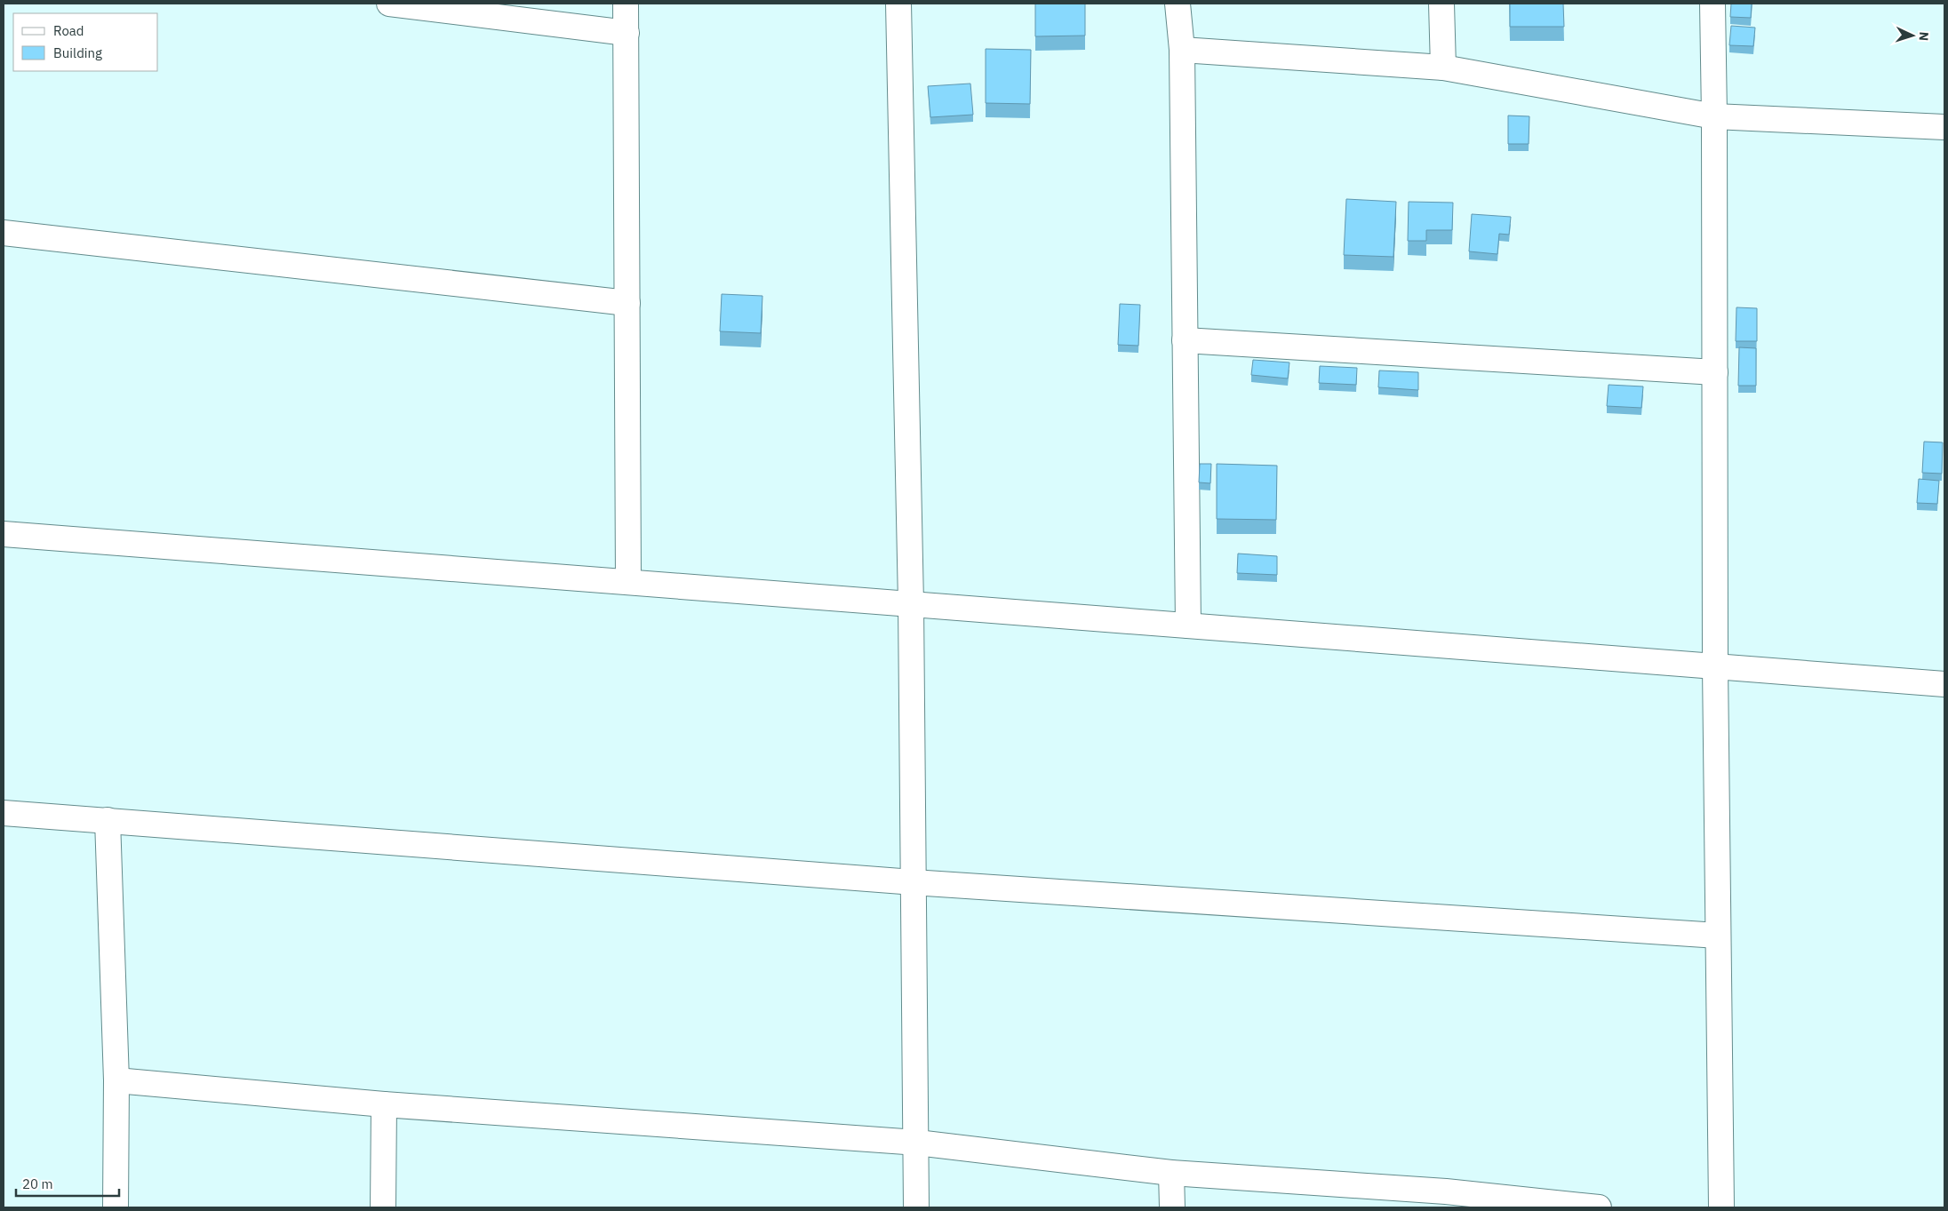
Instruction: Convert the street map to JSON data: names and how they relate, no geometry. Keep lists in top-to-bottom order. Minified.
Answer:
{"legend":["Road","Building"],"scale_bar":"20 m","north":"right"}
